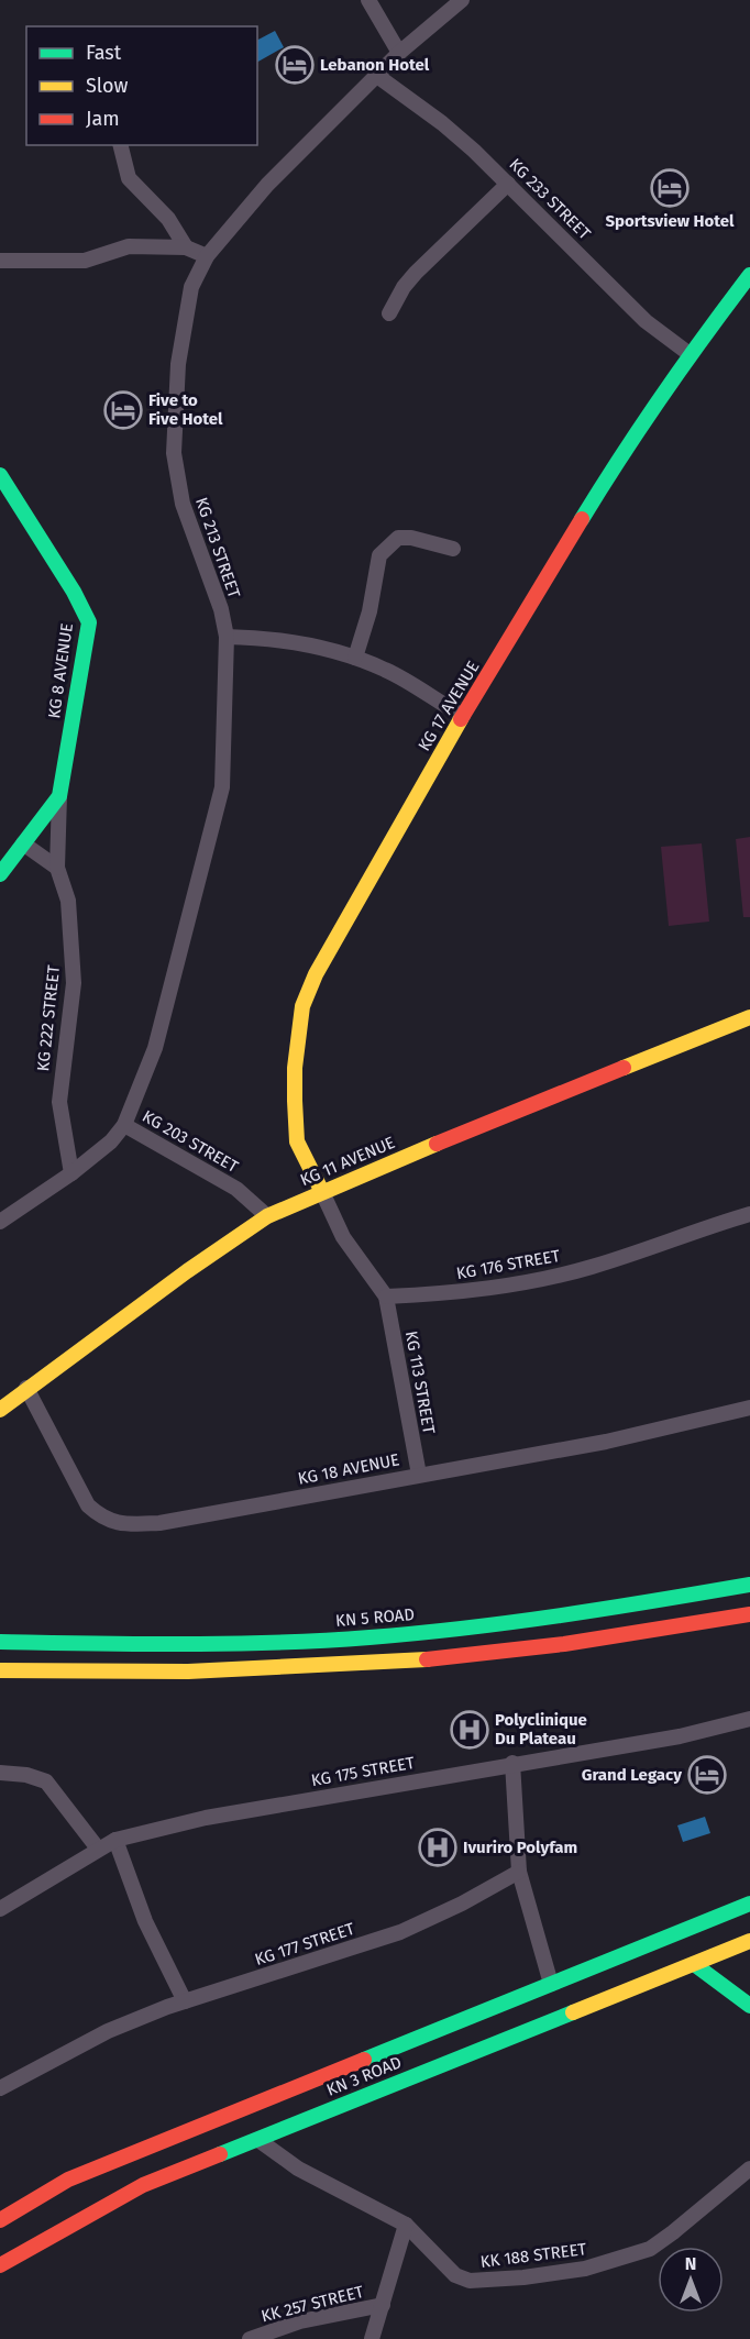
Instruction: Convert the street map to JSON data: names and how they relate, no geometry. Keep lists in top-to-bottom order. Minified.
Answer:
{"streets":{"main road":["KG 8 AVENUE","KG 17 AVENUE","KG 11 AVENUE","KN 5 ROAD","KN 3 ROAD"],"street":["KG 233 STREET","KG 213 STREET","KG 222 STREET","KG 203 STREET","KG 176 STREET","KG 113 STREET","KG 18 AVENUE","KG 175 STREET","KG 177 STREET","KK 188 STREET","KK 257 STREET"]},"crossings":[["KG 233 STREET","KG 213 STREET"],["KG 233 STREET","KG 17 AVENUE"],["KG 213 STREET","KG 203 STREET"],["KG 8 AVENUE","KG 222 STREET"],["KG 17 AVENUE","KG 11 AVENUE"],["KG 222 STREET","KG 203 STREET"],["KG 203 STREET","KG 11 AVENUE"],["KG 11 AVENUE","KG 18 AVENUE"],["KG 176 STREET","KG 113 STREET"],["KG 113 STREET","KG 18 AVENUE"],["KN 3 ROAD","KK 188 STREET"]],"places":{"hotel":["Lebanon Hotel","Sportsview Hotel","Five to Five Hotel","Grand Legacy"],"hospital":["Polyclinique Du Plateau","Ivuriro Polyfam"]},"legend":["Fast","Slow","Jam"],"north":"top"}
